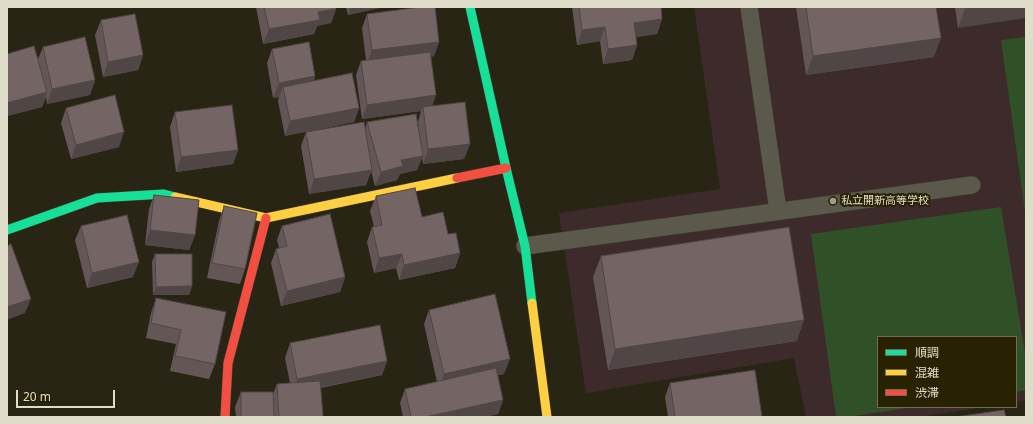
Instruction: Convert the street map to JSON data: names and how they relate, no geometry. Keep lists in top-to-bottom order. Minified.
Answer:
{"places":["私立開新高等学校"],"legend":["順調","混雑","渋滞"],"scale_bar":"20 m"}
